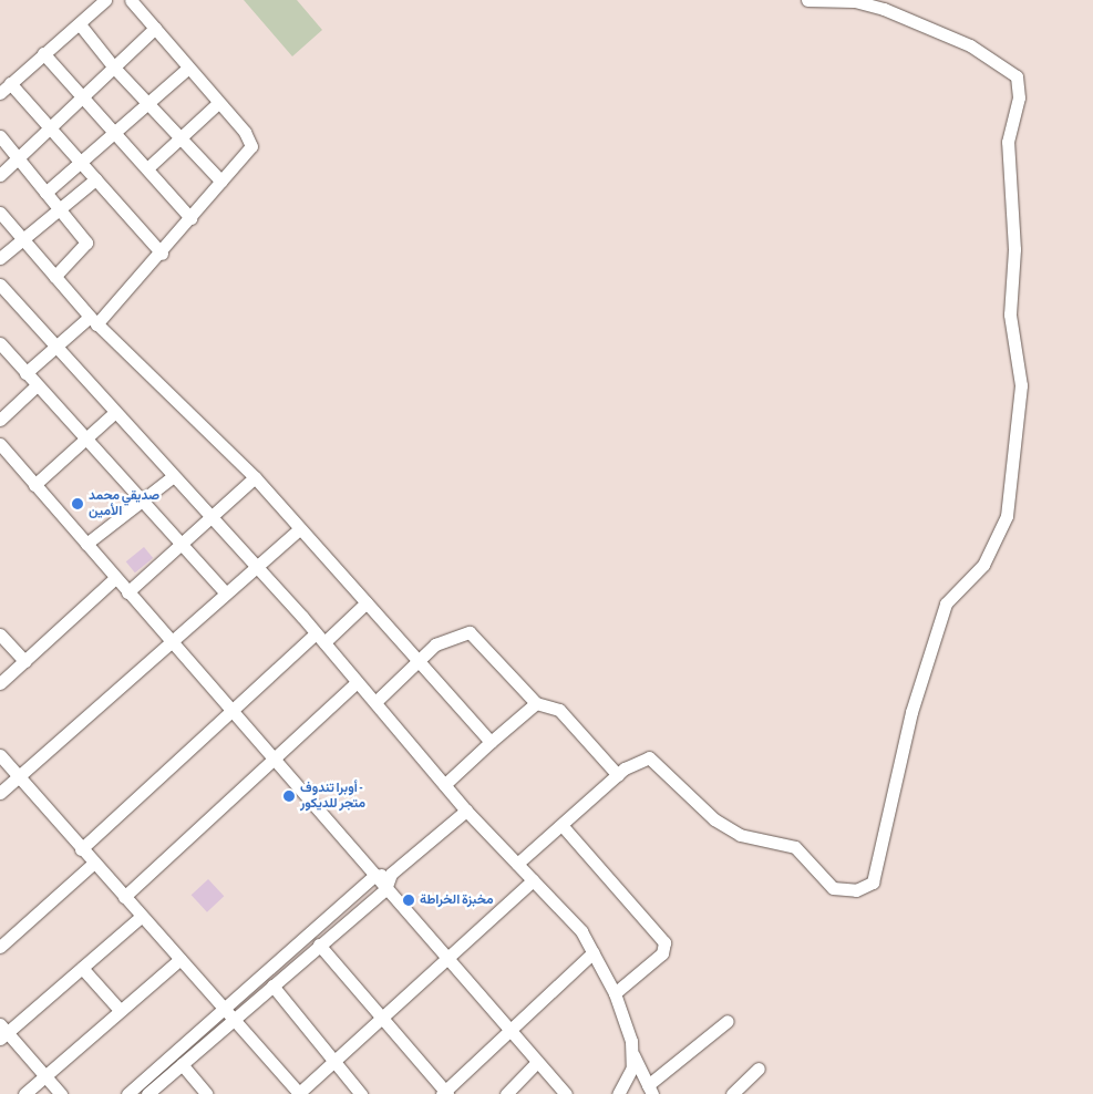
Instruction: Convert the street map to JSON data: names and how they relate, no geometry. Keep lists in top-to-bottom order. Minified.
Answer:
{"places":["صديقي محمد الأمين","أوبرا تندوف - متجر للديكور","مخبزة الخراطة"]}
